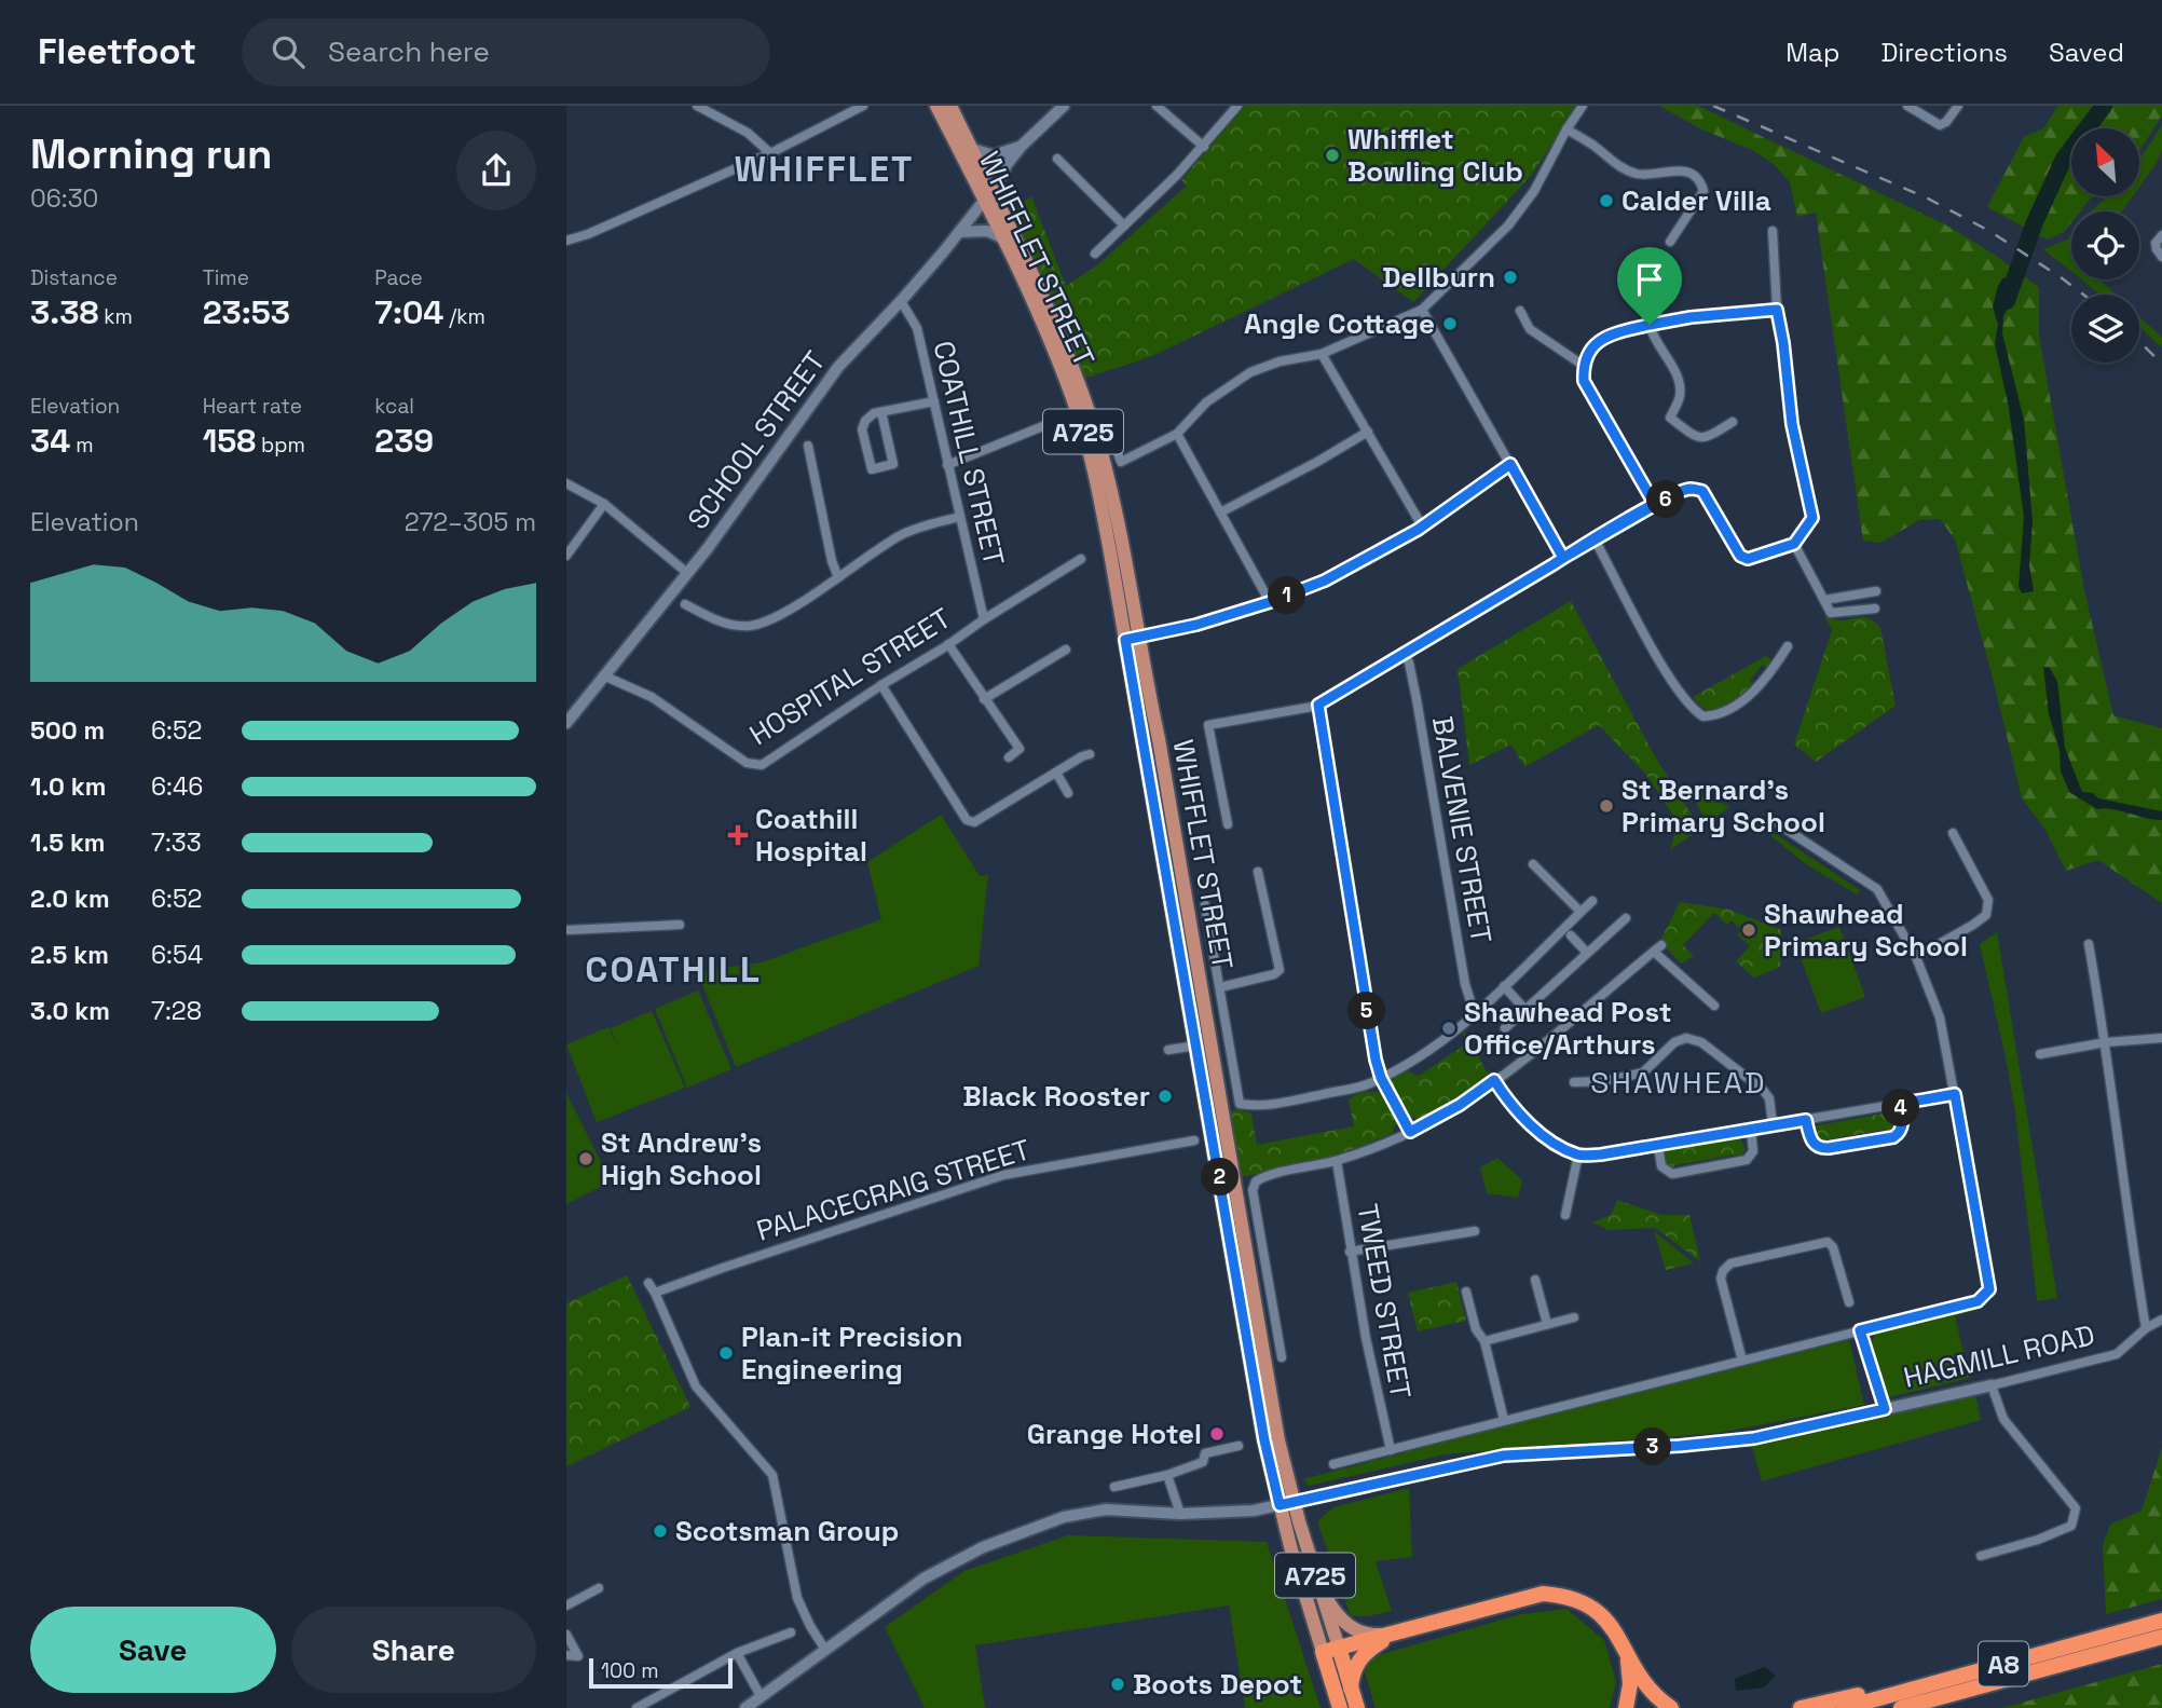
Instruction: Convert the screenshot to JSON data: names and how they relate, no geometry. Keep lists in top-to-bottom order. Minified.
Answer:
{"streets":{"highway":["A725","A8"],"main road":["WHIFFLET STREET"],"street":["SCHOOL STREET","COATHILL STREET","HOSPITAL STREET","BALVENIE STREET","PALACECRAIG STREET","TWEED STREET","HAGMILL ROAD"]},"crossings":[["WHIFFLET STREET","A725"],["WHIFFLET STREET","SCHOOL STREET"],["WHIFFLET STREET","HAGMILL ROAD"],["A725","HAGMILL ROAD"],["SCHOOL STREET","COATHILL STREET"],["SCHOOL STREET","HOSPITAL STREET"],["COATHILL STREET","HOSPITAL STREET"]],"districts":["WHIFFLET","COATHILL","SHAWHEAD"],"places":{"other":["Whifflet Bowling Club","Calder Villa","Dellburn","Angle Cottage","St Bernard's Primary School","Shawhead Primary School","Shawhead Post Office/Arthurs","Black Rooster","St Andrew's High School","Plan-it Precision Engineering","Grange Hotel","Scotsman Group","Boots Depot"],"health":["Coathill Hospital"]},"scale_bar":"100 m","north":"top left","page":{"header":"Fleetfoot","search":"Search here","nav":["Map","Directions","Saved"],"heading":["Morning run","06:30"],"stats":[["Distance","3.38 km"],["Time","23:53"],["Pace","7:04 /km"],["Elevation","34 m"],["Heart rate","158 bpm"],["kcal","239"]],"pins":["6","1","5","4","2","3"],"chart":["Elevation","272–305 m"],"list":[{"name":"500 m","note":"6:52"},{"name":"1.0 km","note":"6:46"},{"name":"1.5 km","note":"7:33"},{"name":"2.0 km","note":"6:52"},{"name":"2.5 km","note":"6:54"},{"name":"3.0 km","note":"7:28"}],"buttons":["Save","Share"],"scale":"100 m"}}
